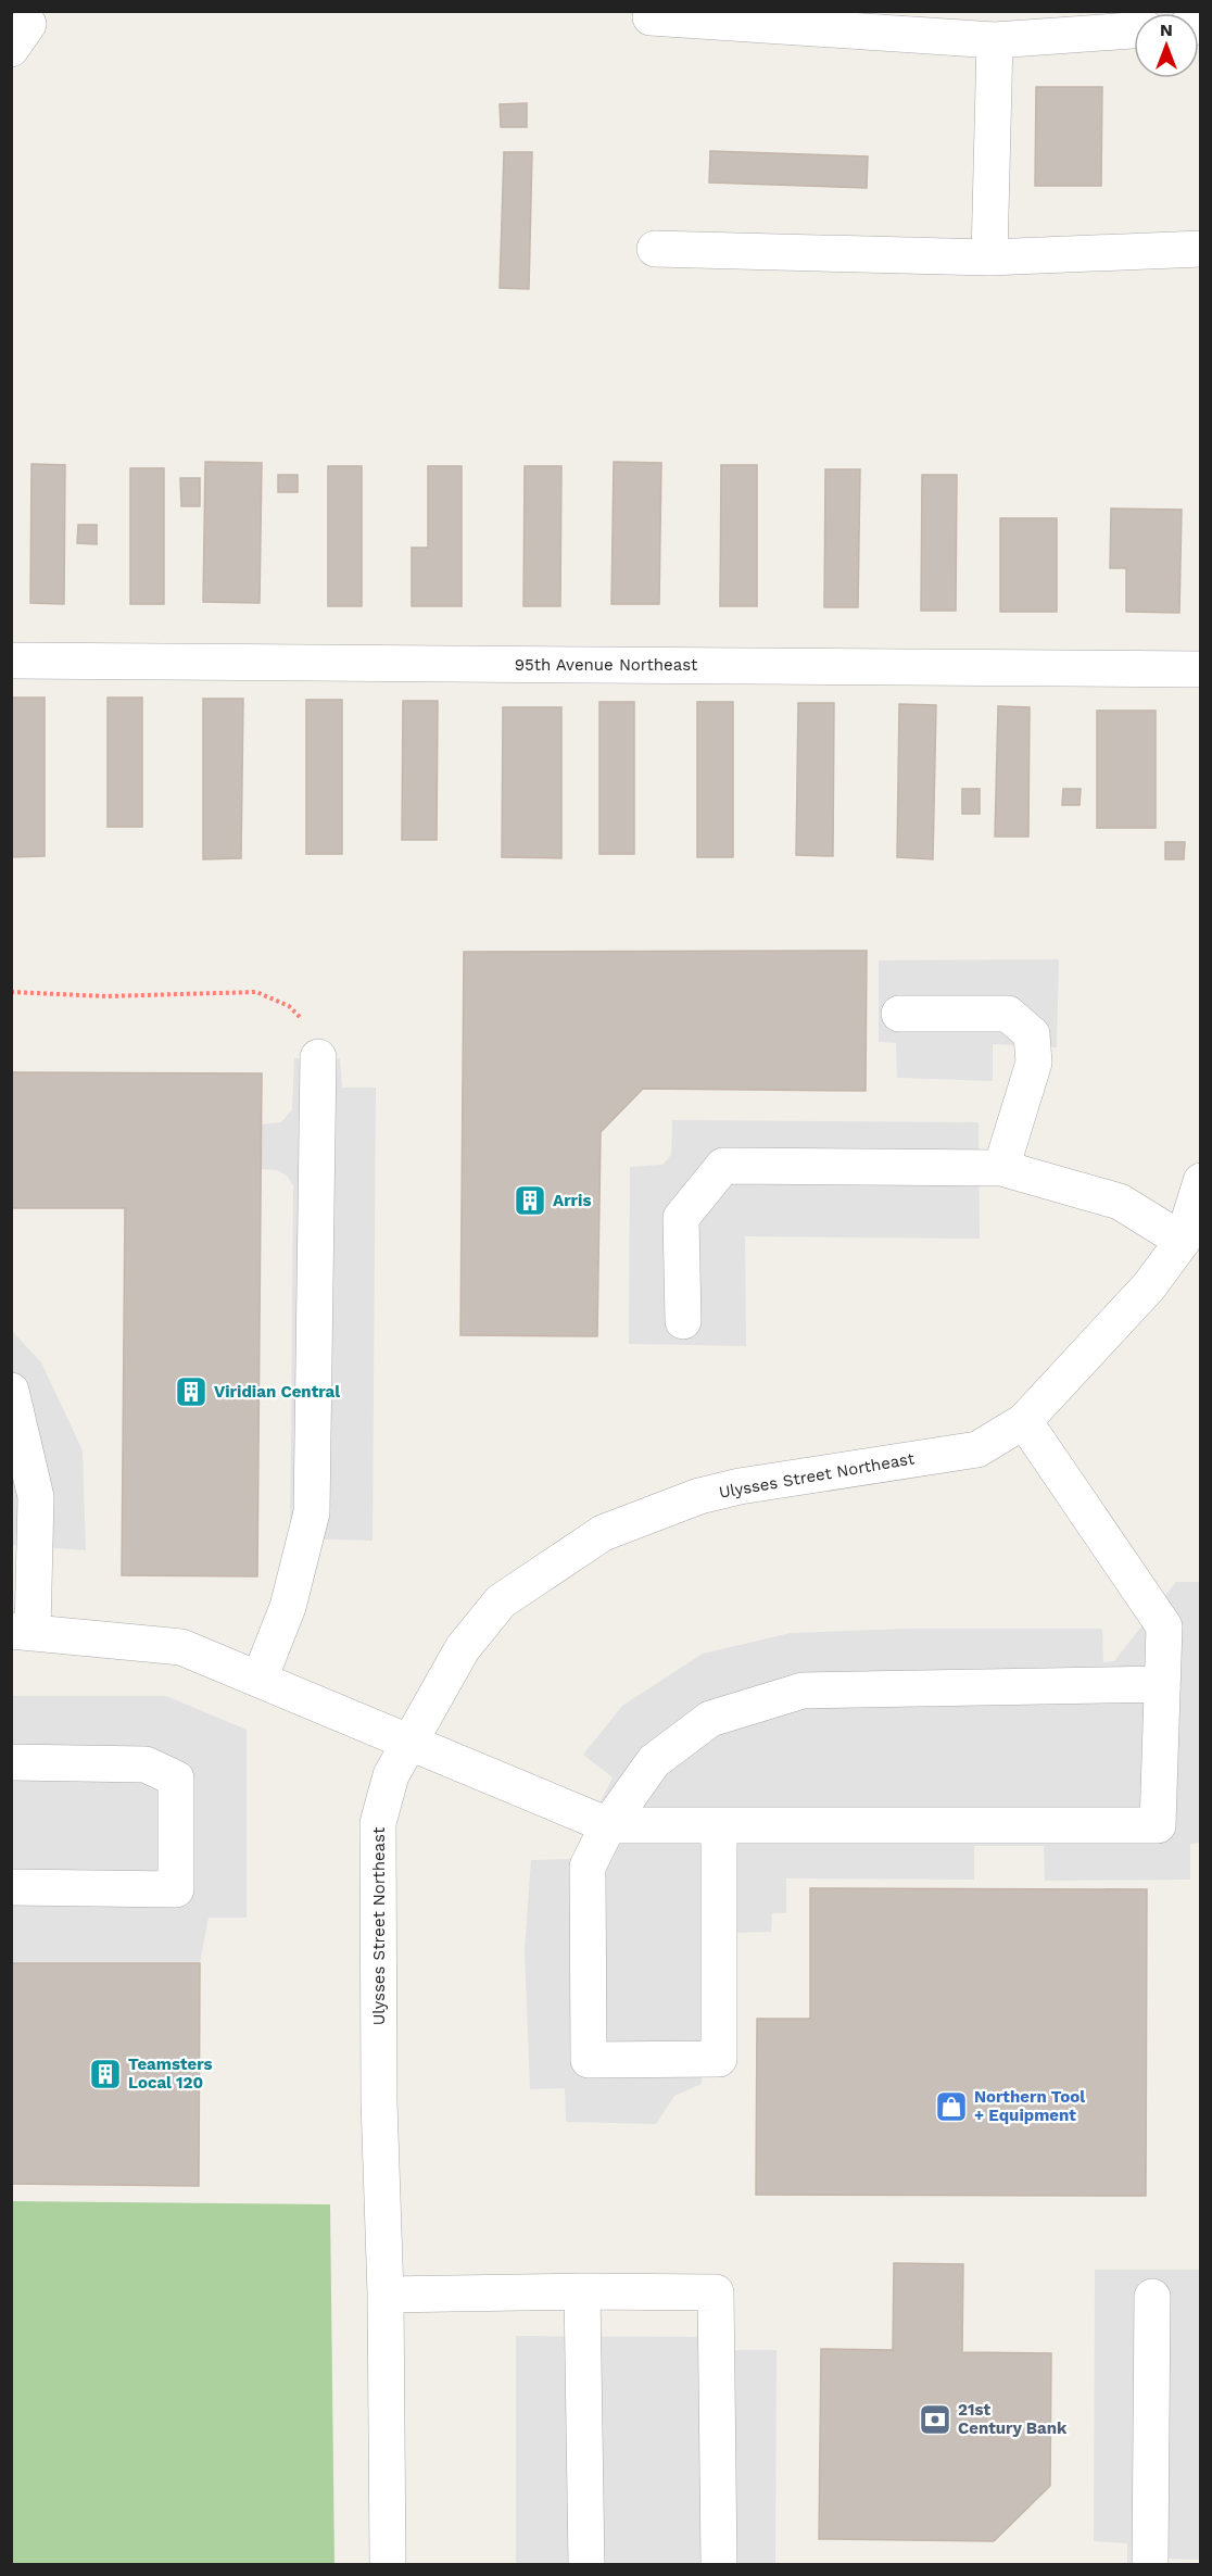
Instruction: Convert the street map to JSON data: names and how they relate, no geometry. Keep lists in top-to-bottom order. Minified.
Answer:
{"streets":{"street":["95th Avenue Northeast","Ulysses Street Northeast"]},"places":{"building":["Arris","Viridian Central","Teamsters Local 120"],"shop":["Northern Tool + Equipment"],"bank":["21st Century Bank"]},"north":"top"}
